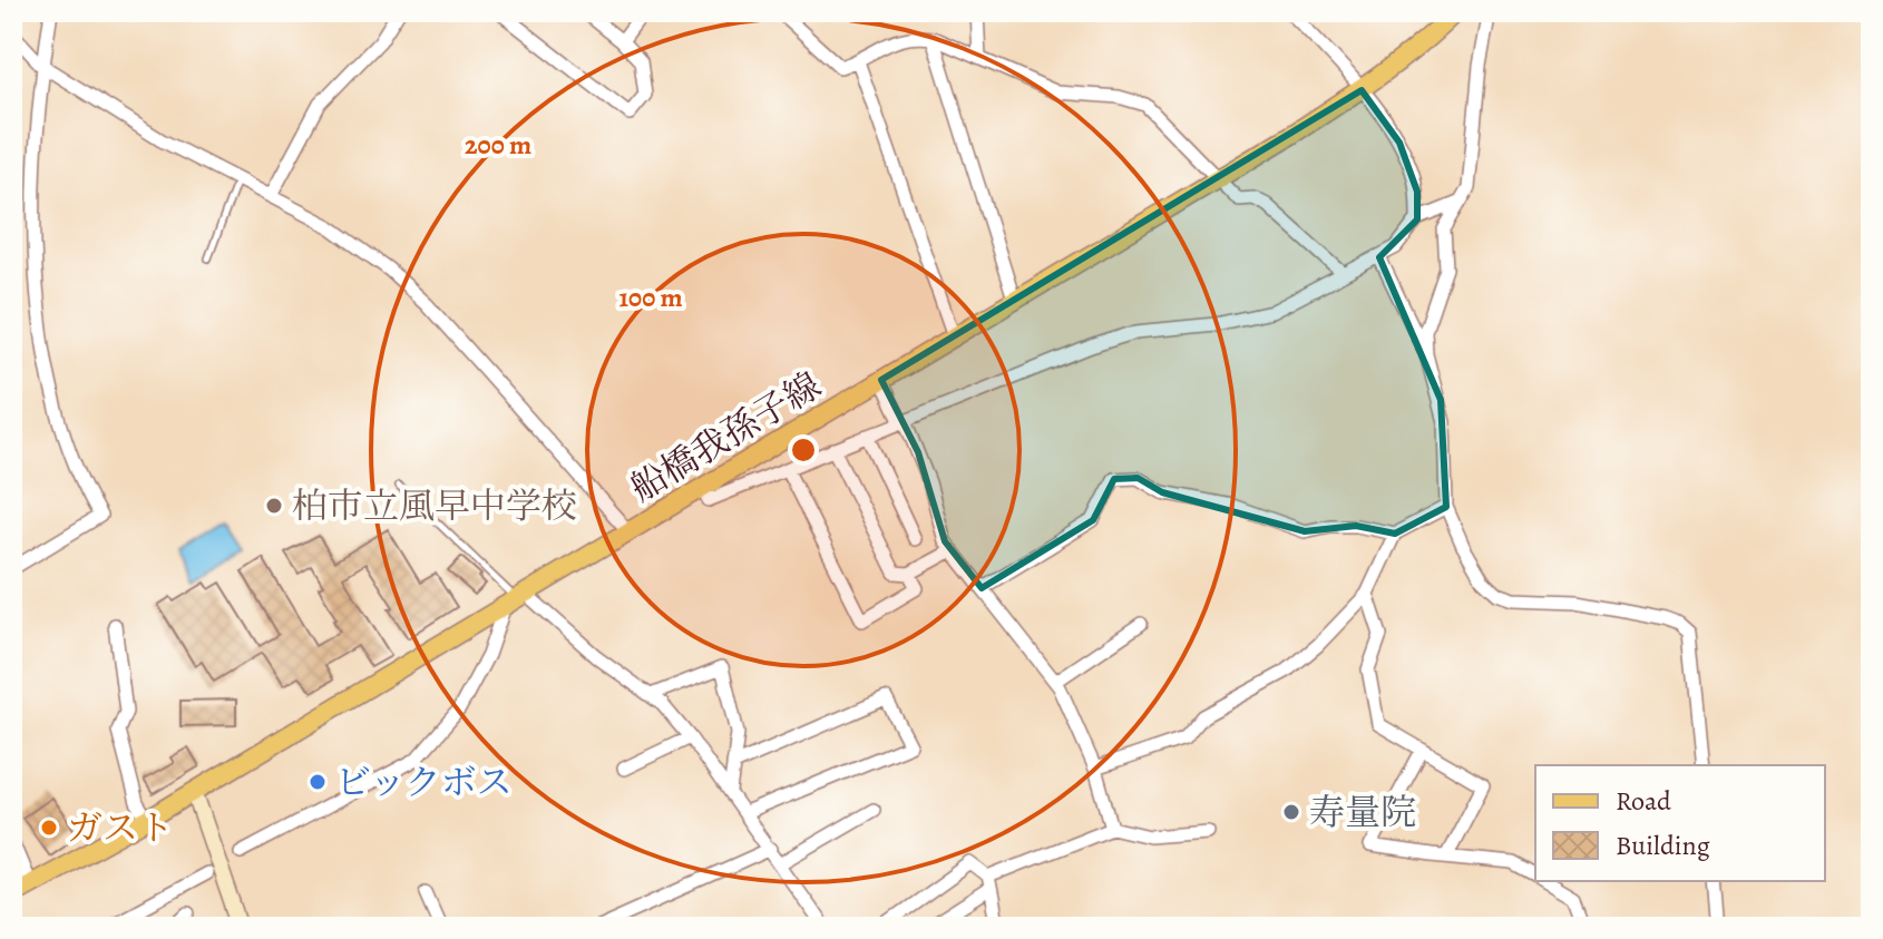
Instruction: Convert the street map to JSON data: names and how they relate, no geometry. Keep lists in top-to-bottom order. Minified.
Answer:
{"streets":{"main road":["船橋我孫子線"]},"places":["柏市立風早中学校","ビックボス","寿量院","ガスト"],"legend":["Road","Building"],"rings":["200 m","100 m"]}
